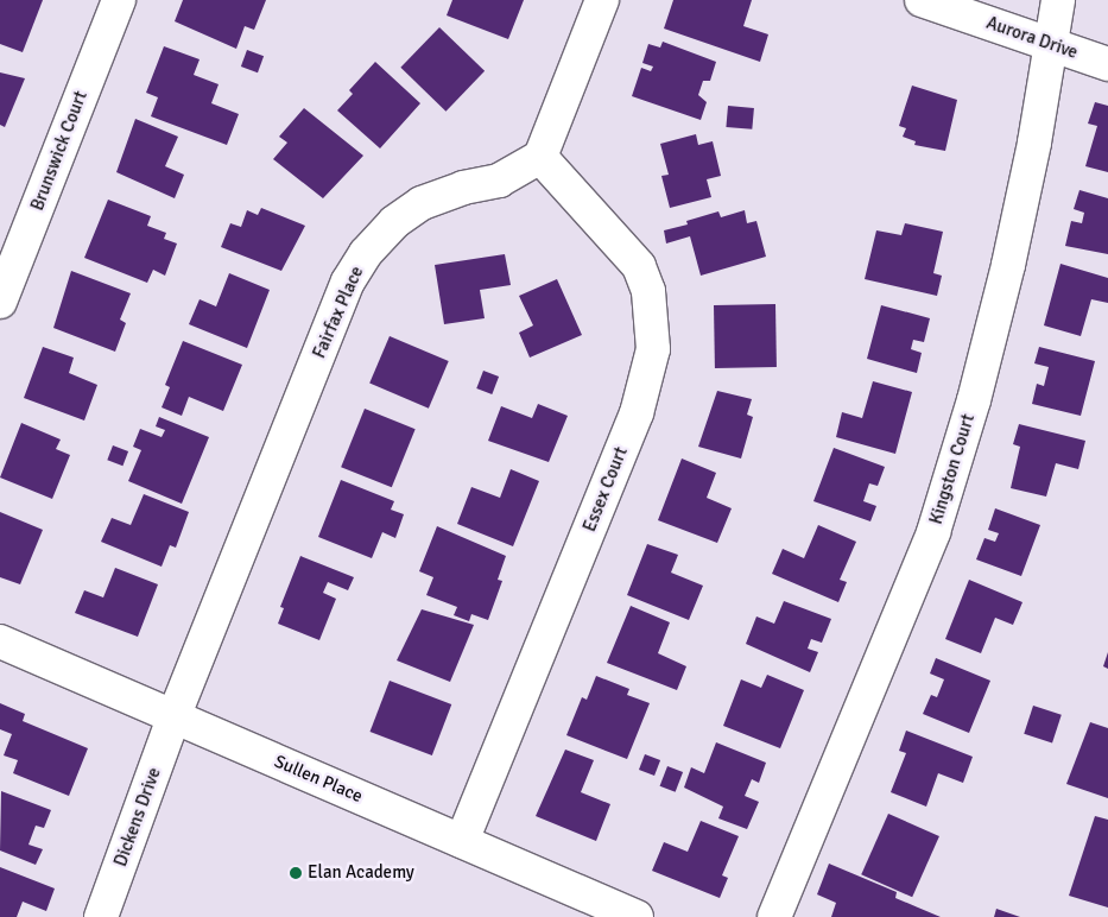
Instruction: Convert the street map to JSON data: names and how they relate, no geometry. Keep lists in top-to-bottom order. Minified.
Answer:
{"streets":{"street":["Aurora Drive","Brunswick Court","Fairfax Place","Kingston Court","Essex Court","Sullen Place","Dickens Drive"]},"crossings":[["Aurora Drive","Kingston Court"],["Fairfax Place","Essex Court"],["Fairfax Place","Sullen Place"],["Fairfax Place","Dickens Drive"],["Essex Court","Sullen Place"],["Sullen Place","Dickens Drive"]],"places":["Elan Academy"]}
